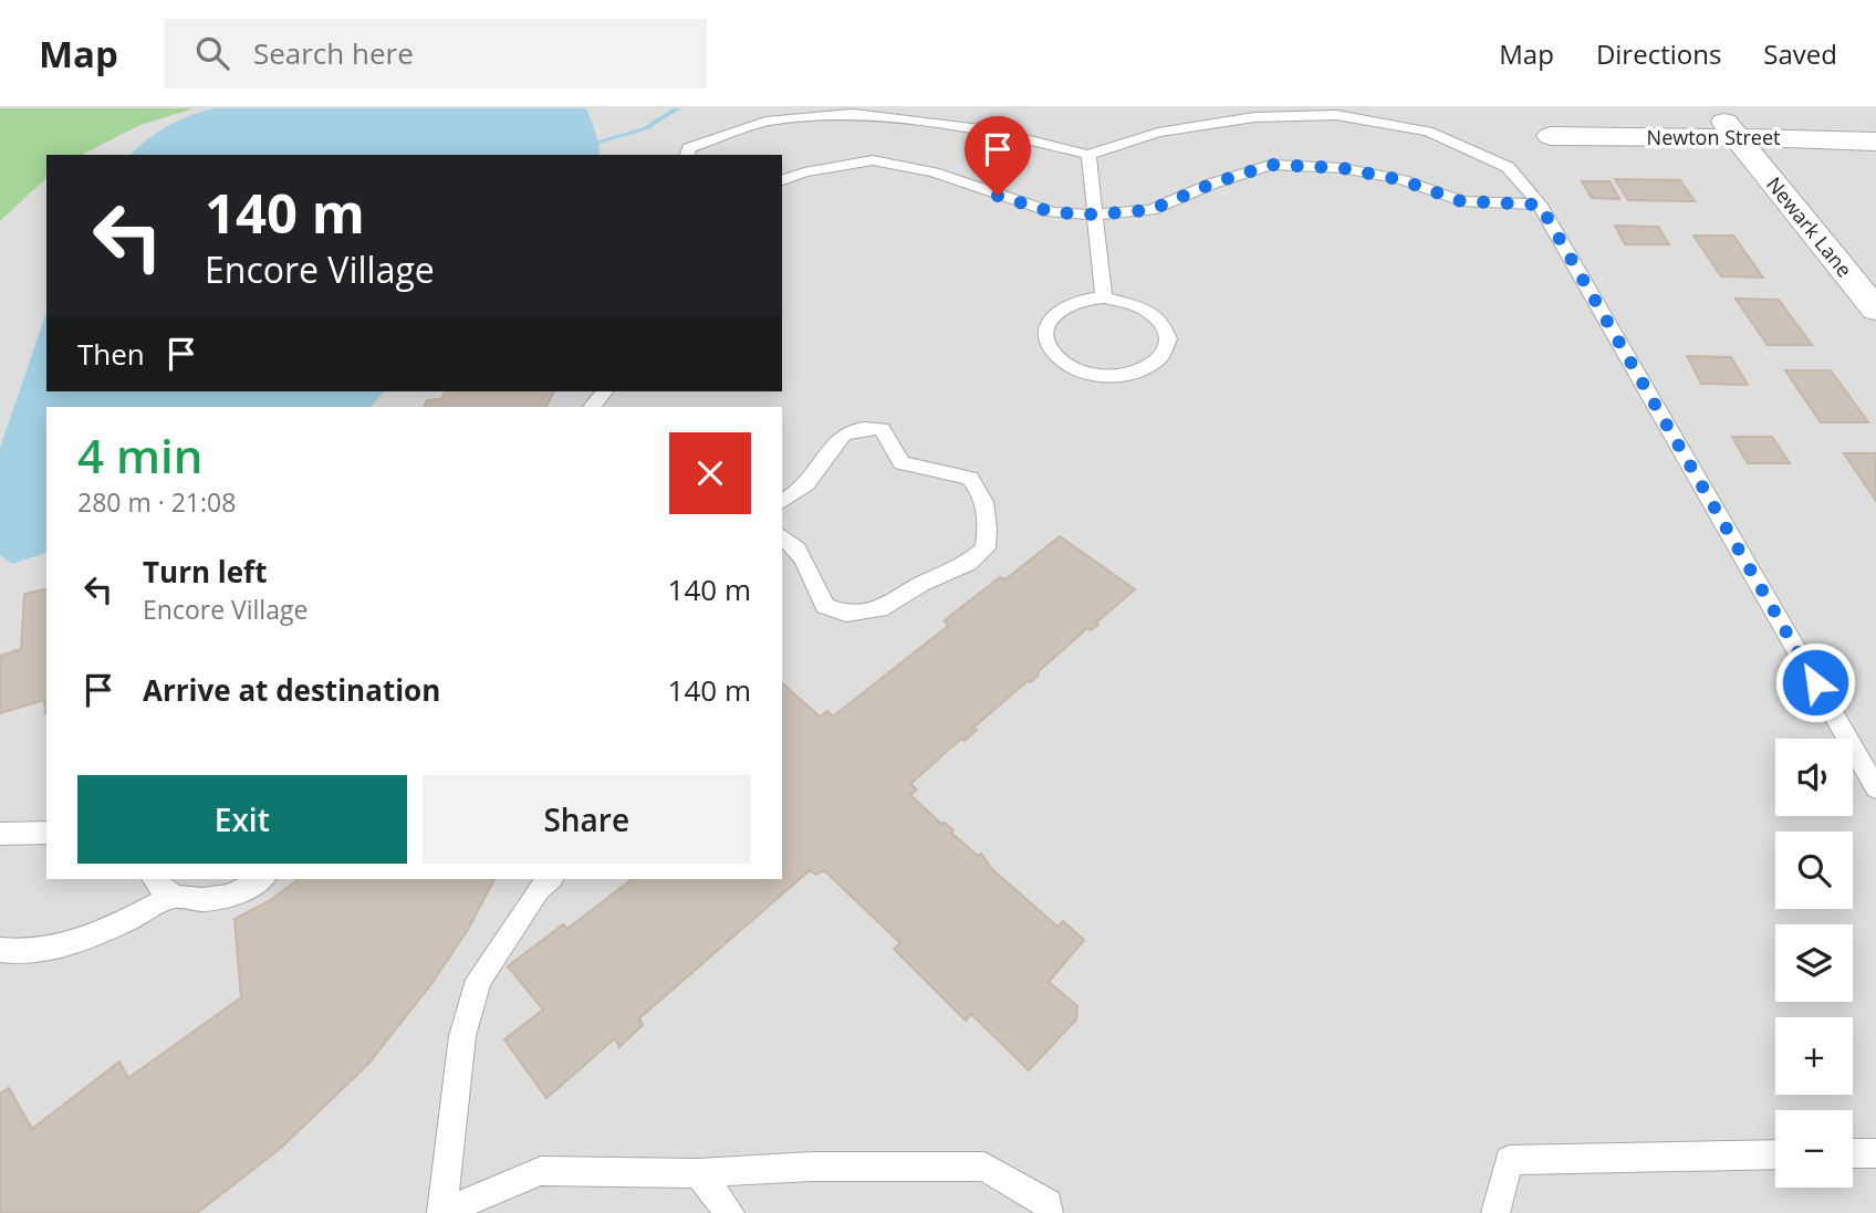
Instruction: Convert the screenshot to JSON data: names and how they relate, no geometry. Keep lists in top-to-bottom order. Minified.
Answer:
{"streets":{"street":["Newton Street","Newark Lane"]},"crossings":[["Newton Street","Newark Lane"]],"page":{"header":"Map","search":"Search here","nav":["Map","Directions","Saved"],"turn":["140 m","Encore Village"],"then":"Then","heading":["4 min","280 m · 21:08"],"list":[{"name":"Turn left","note":"Encore Village","value":"140 m"},{"name":"Arrive at destination","value":"140 m"}],"map_buttons":["+","−"],"buttons":["Exit","Share"]}}
